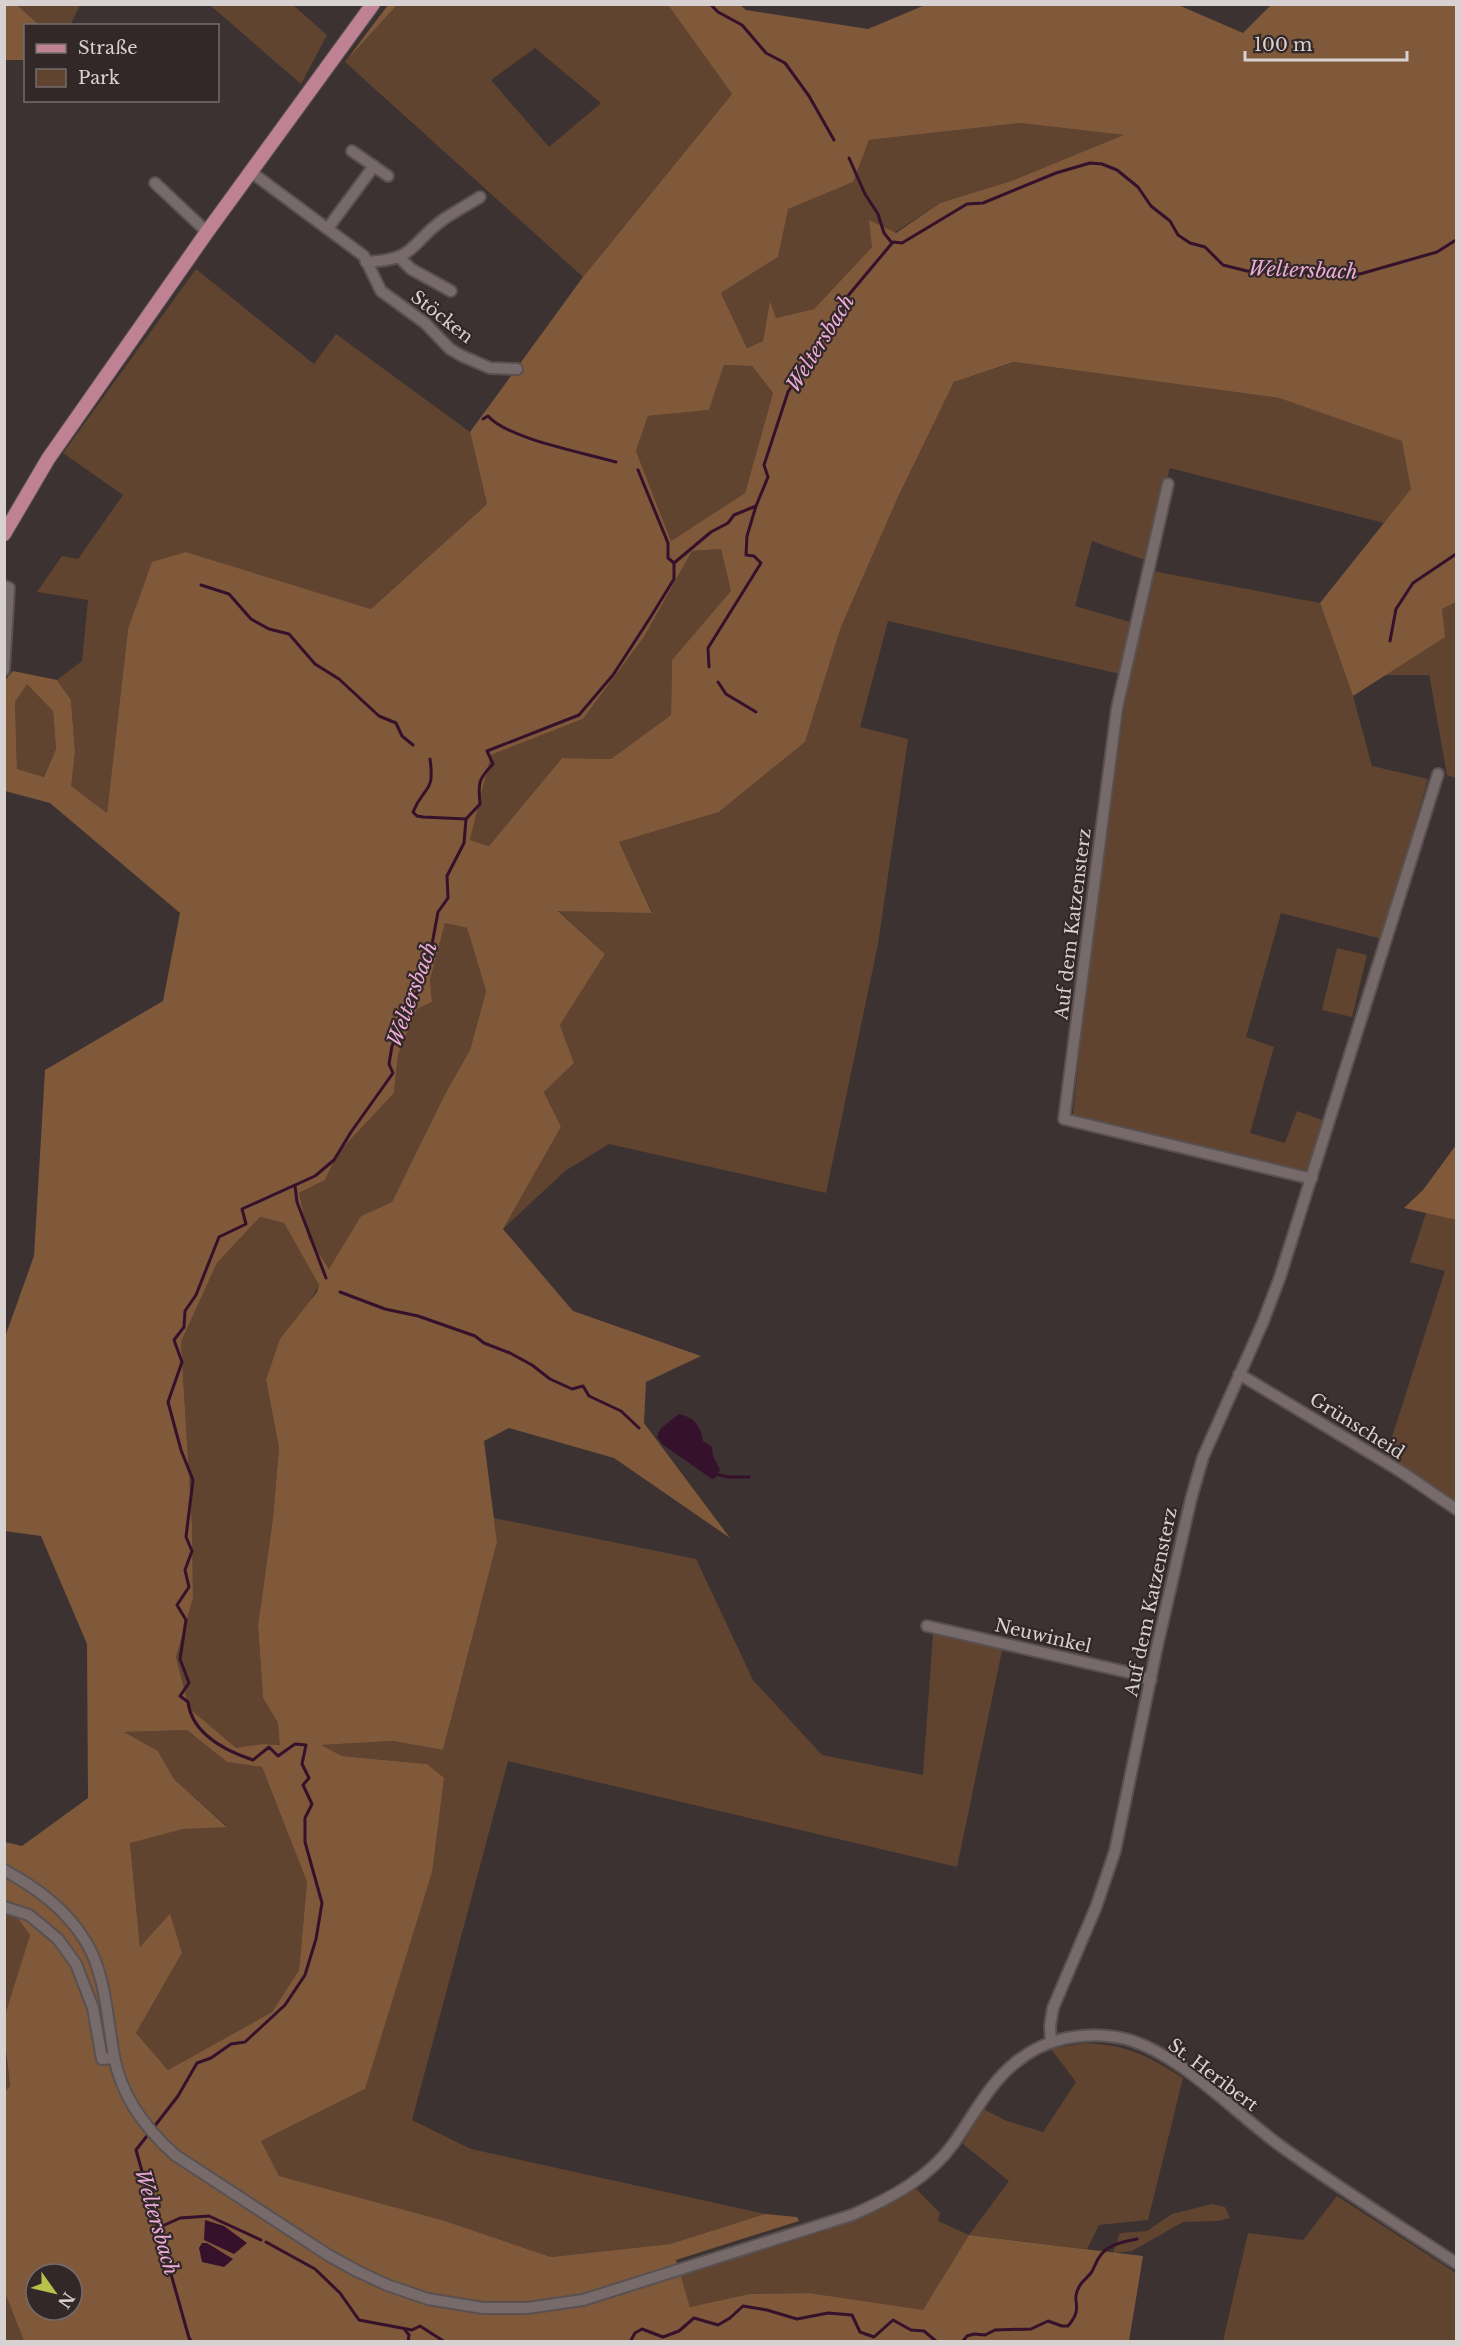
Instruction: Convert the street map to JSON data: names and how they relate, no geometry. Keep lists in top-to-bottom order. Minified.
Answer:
{"streets":{"street":["Stöcken","Auf dem Katzensterz","Grünscheid","Neuwinkel","St. Heribert"]},"crossings":[["Auf dem Katzensterz","Grünscheid"],["Auf dem Katzensterz","Neuwinkel"],["Auf dem Katzensterz","St. Heribert"]],"water":["Weltersbach"],"legend":["Straße","Park"],"scale_bar":"100 m","north":"bottom right"}
